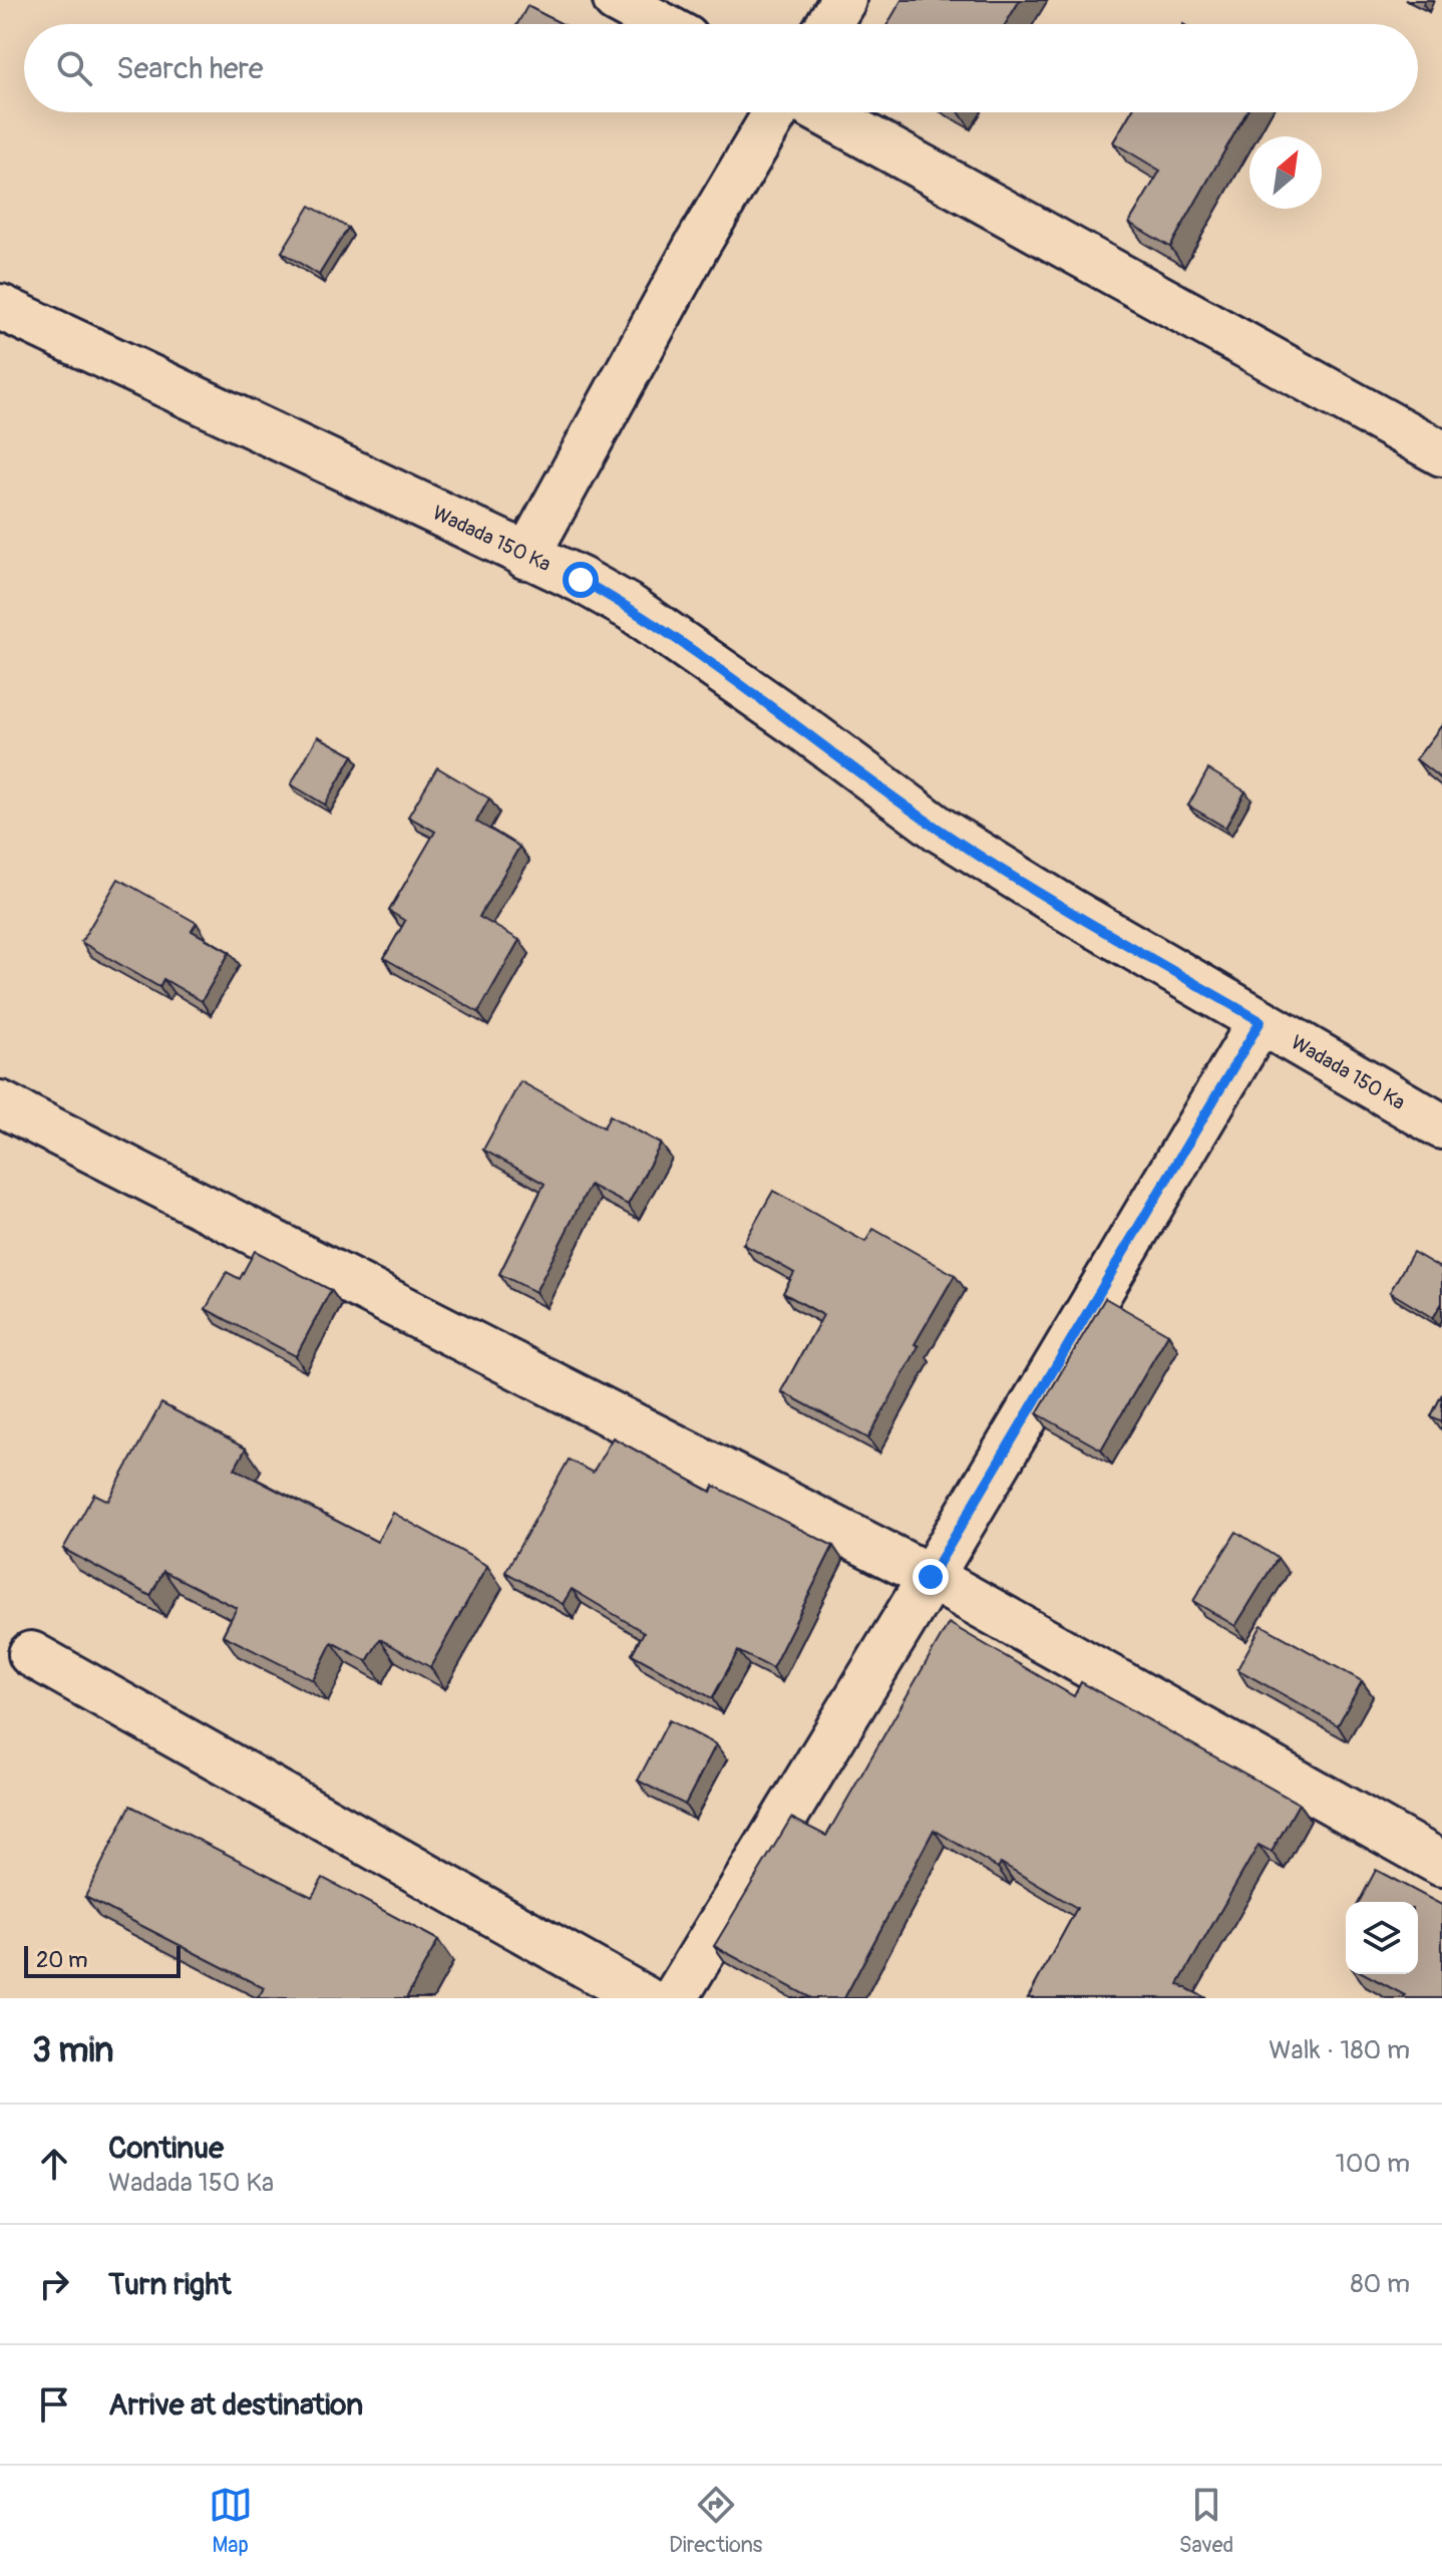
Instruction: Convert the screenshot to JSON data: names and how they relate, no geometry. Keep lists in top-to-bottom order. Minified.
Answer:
{"streets":{"street":["Wadada 150 Ka"]},"scale_bar":"20 m","north":"top right","page":{"search":"Search here","scale":"20 m","heading":["3 min","Walk · 180 m"],"list":[["Continue","Wadada 150 Ka","100 m"],["Turn right","80 m"],"Arrive at destination"],"nav":["Map","Directions","Saved"]}}
